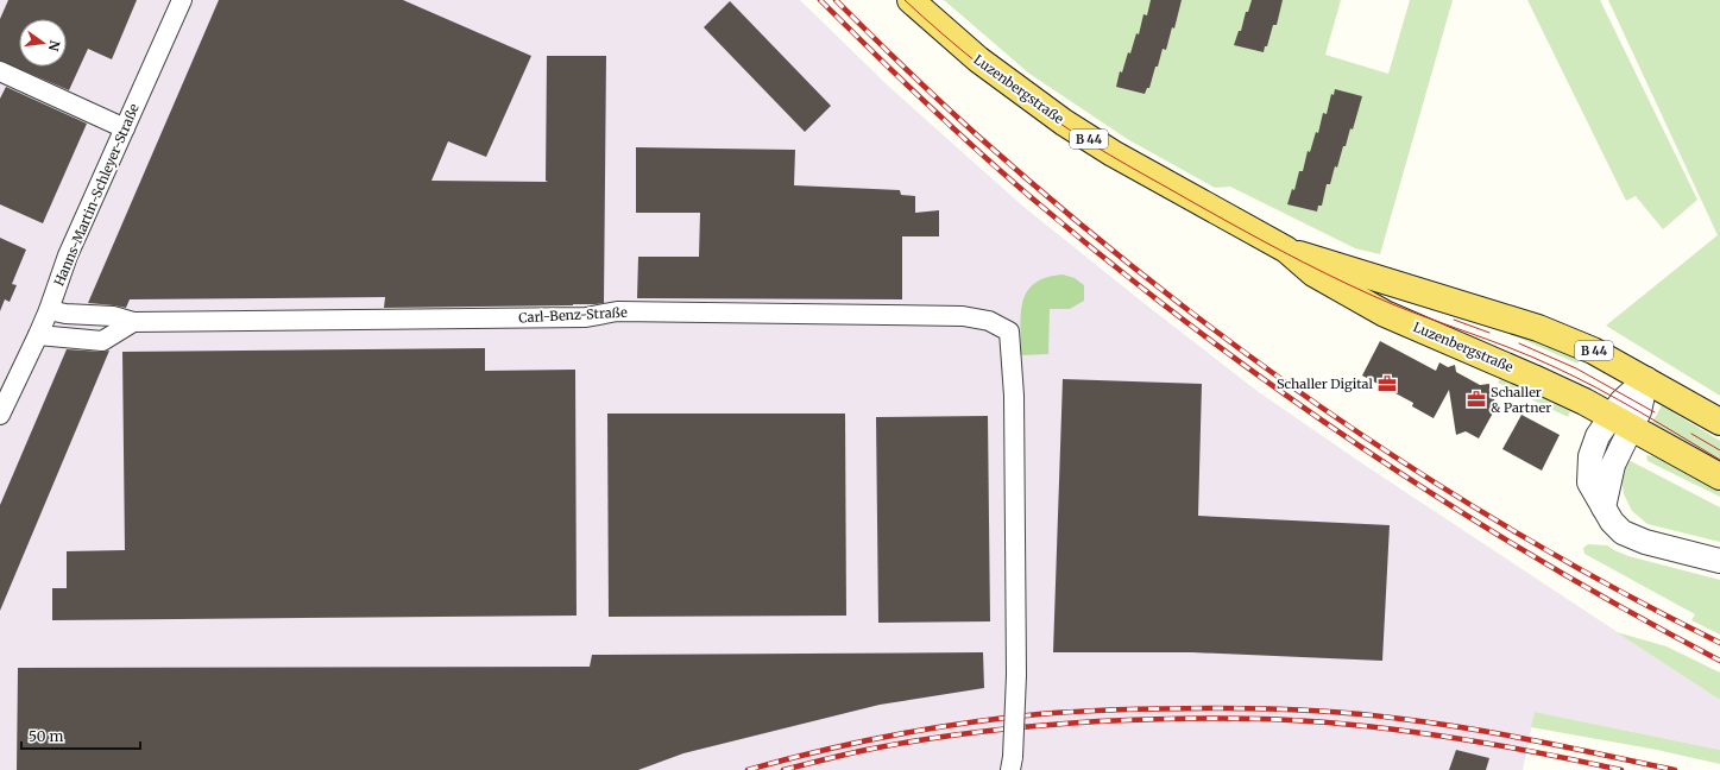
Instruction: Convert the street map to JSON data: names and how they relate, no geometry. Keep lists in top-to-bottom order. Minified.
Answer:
{"streets":{"main road":["Luzenbergstraße","B 44"],"street":["Hanns-Martin-Schleyer-Straße","Carl-Benz-Straße"]},"crossings":[["Hanns-Martin-Schleyer-Straße","Carl-Benz-Straße"]],"places":{"office":["Schaller Digital","Schaller & Partner"]},"scale_bar":"50 m","north":"right"}
